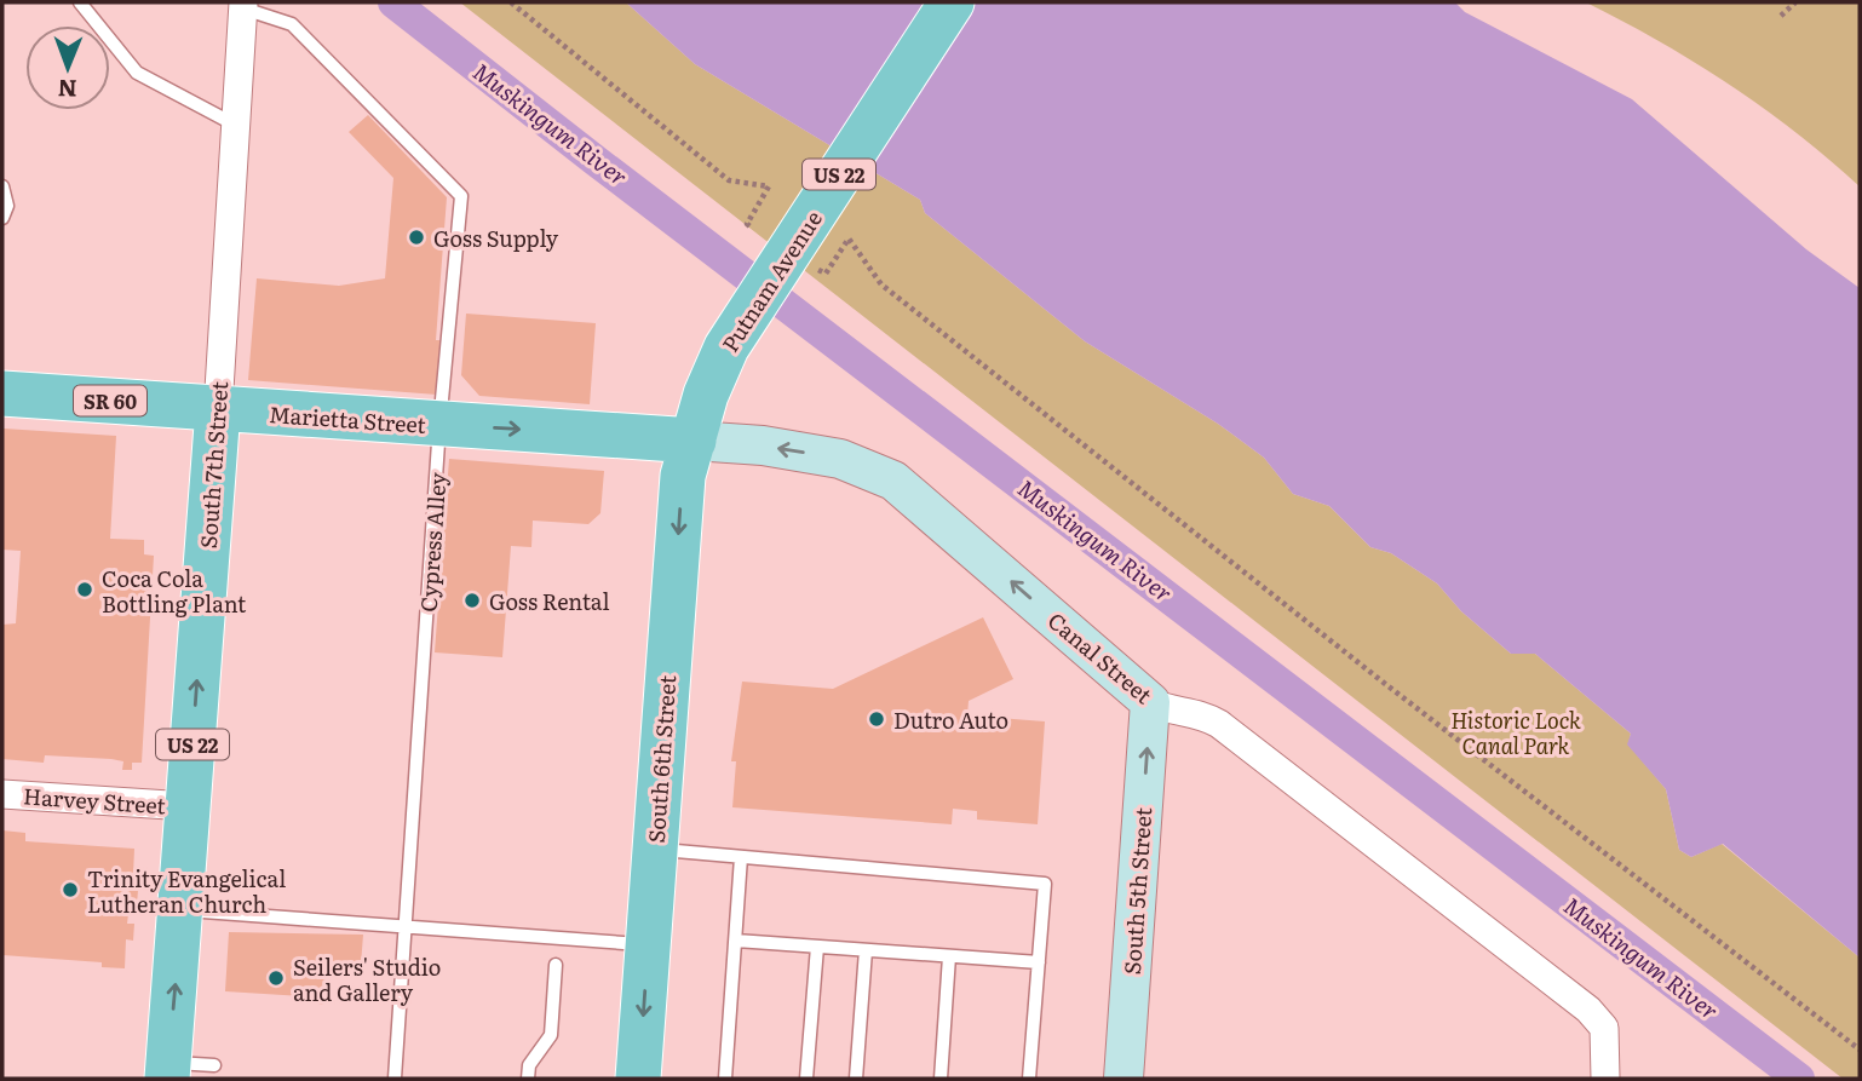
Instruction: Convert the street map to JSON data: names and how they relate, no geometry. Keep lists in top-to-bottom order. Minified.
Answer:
{"streets":{"main road":["US 22","Putnam Avenue","SR 60","Marietta Street","South 7th Street","Canal Street","South 6th Street","South 5th Street"],"street":["Harvey Street"],"lane":["Cypress Alley"]},"crossings":[["Putnam Avenue","Marietta Street"],["Putnam Avenue","Canal Street"],["Putnam Avenue","South 6th Street"],["Marietta Street","South 7th Street"],["Marietta Street","Cypress Alley"],["Marietta Street","Canal Street"],["Marietta Street","South 6th Street"],["South 7th Street","Cypress Alley"],["South 7th Street","Harvey Street"],["Canal Street","South 6th Street"],["Canal Street","South 5th Street"]],"one_way":["Marietta Street","South 7th Street","Canal Street","South 6th Street","South 5th Street"],"water":["Muskingum River"],"parks":["Historic Lock Canal Park"],"places":["Goss Supply","Coca Cola Bottling Plant","Goss Rental","Dutro Auto","Trinity Evangelical Lutheran Church","Seilers' Studio and Gallery"],"north":"bottom"}
